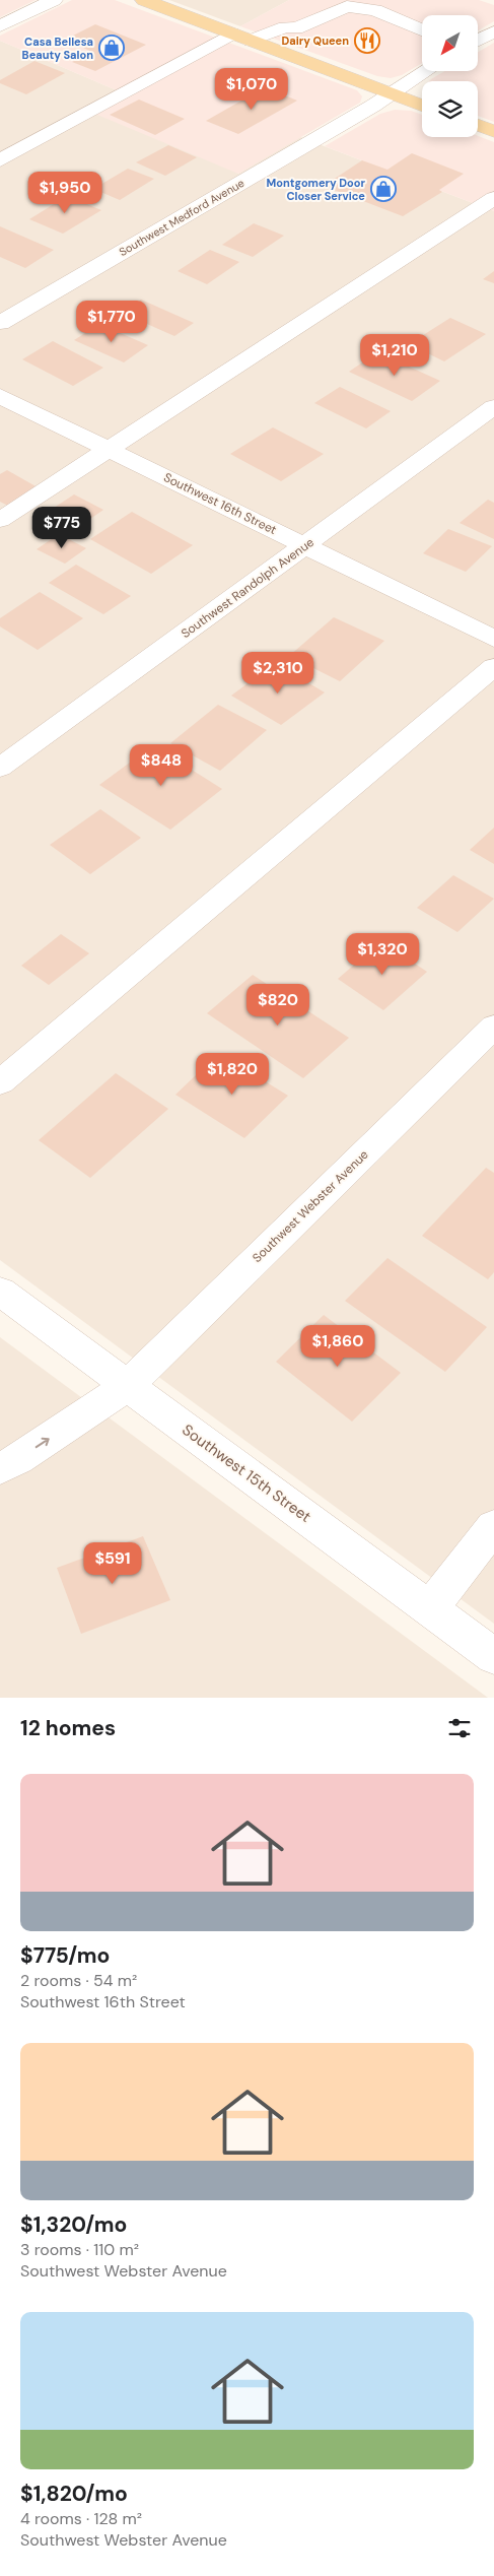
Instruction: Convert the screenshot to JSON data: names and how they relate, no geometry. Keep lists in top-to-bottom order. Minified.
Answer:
{"streets":{"street":["Southwest Medford Avenue","Southwest 16th Street","Southwest Randolph Avenue","Southwest Webster Avenue","Southwest 15th Street"]},"crossings":[["Southwest 16th Street","Southwest Randolph Avenue"],["Southwest Webster Avenue","Southwest 15th Street"]],"places":{"restaurant":["Dairy Queen"],"shop":["Casa Bellesa Beauty Salon","Montgomery Door Closer Service"]},"north":"bottom left","page":{"price":["$1,070","$1,950","$1,770","$1,210","$775","$2,310","$848","$1,320","$820","$1,820","$1,860","$591"],"heading":"12 homes","list":[{"name":"$775/mo","note":"2 rooms · 54 m² · Southwest 16th Street"},{"name":"$1,320/mo","note":"3 rooms · 110 m² · Southwest Webster Avenue"},{"name":"$1,820/mo","note":"4 rooms · 128 m² · Southwest Webster Avenue"}]}}
